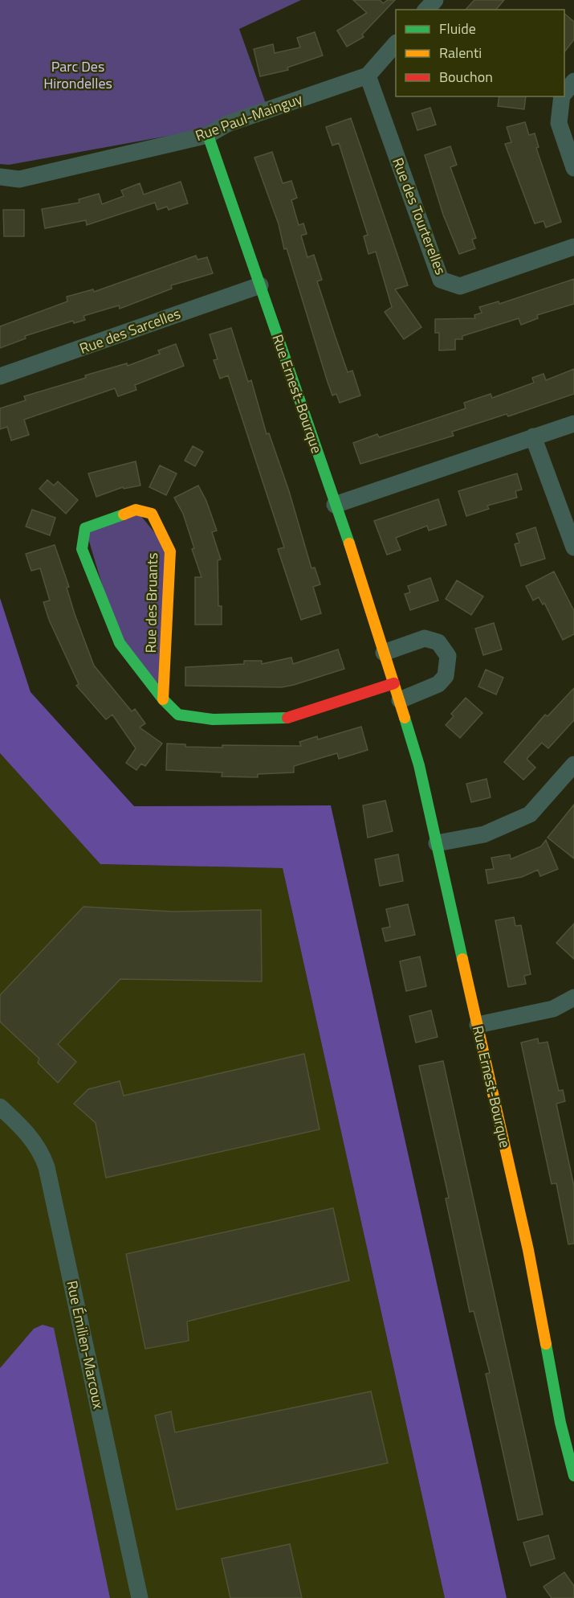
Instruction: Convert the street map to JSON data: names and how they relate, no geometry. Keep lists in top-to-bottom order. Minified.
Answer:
{"streets":{"street":["Rue Paul-Mainguy","Rue des Tourterelles","Rue des Sarcelles","Rue Ernest-Bourque","Rue des Bruants","Rue Émilien-Marcoux"]},"crossings":[["Rue Paul-Mainguy","Rue des Tourterelles"],["Rue Paul-Mainguy","Rue Ernest-Bourque"],["Rue des Sarcelles","Rue Ernest-Bourque"],["Rue Ernest-Bourque","Rue des Bruants"]],"parks":["Parc Des Hirondelles"],"legend":["Fluide","Ralenti","Bouchon"]}
